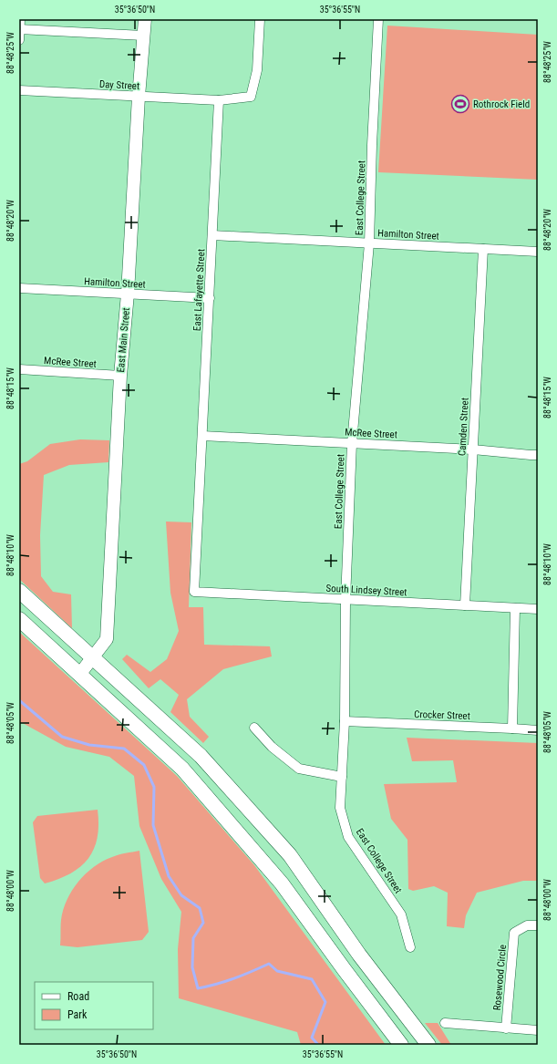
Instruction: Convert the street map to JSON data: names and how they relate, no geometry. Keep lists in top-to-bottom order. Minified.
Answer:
{"streets":{"main road":["East Main Street"],"street":["Day Street","East College Street","Hamilton Street","East Lafayette Street","McRee Street","Camden Street","South Lindsey Street","Crocker Street","Rosewood Circle"]},"crossings":[["Day Street","East Lafayette Street"],["Day Street","East Main Street"],["East College Street","Hamilton Street"],["East College Street","McRee Street"],["East College Street","South Lindsey Street"],["East College Street","Crocker Street"],["Hamilton Street","East Lafayette Street"],["Hamilton Street","East Main Street"],["Hamilton Street","Camden Street"],["East Lafayette Street","McRee Street"],["East Lafayette Street","South Lindsey Street"],["East Main Street","McRee Street"],["McRee Street","Camden Street"],["Camden Street","South Lindsey Street"]],"places":{"sports":["Rothrock Field"]},"legend":["Road","Park"],"coordinates":["35°36'50\"N","35°36'55\"N","88°48'25\"W","88°48'20\"W","88°48'15\"W","88°48'10\"W","88°48'05\"W","88°48'00\"W"]}
